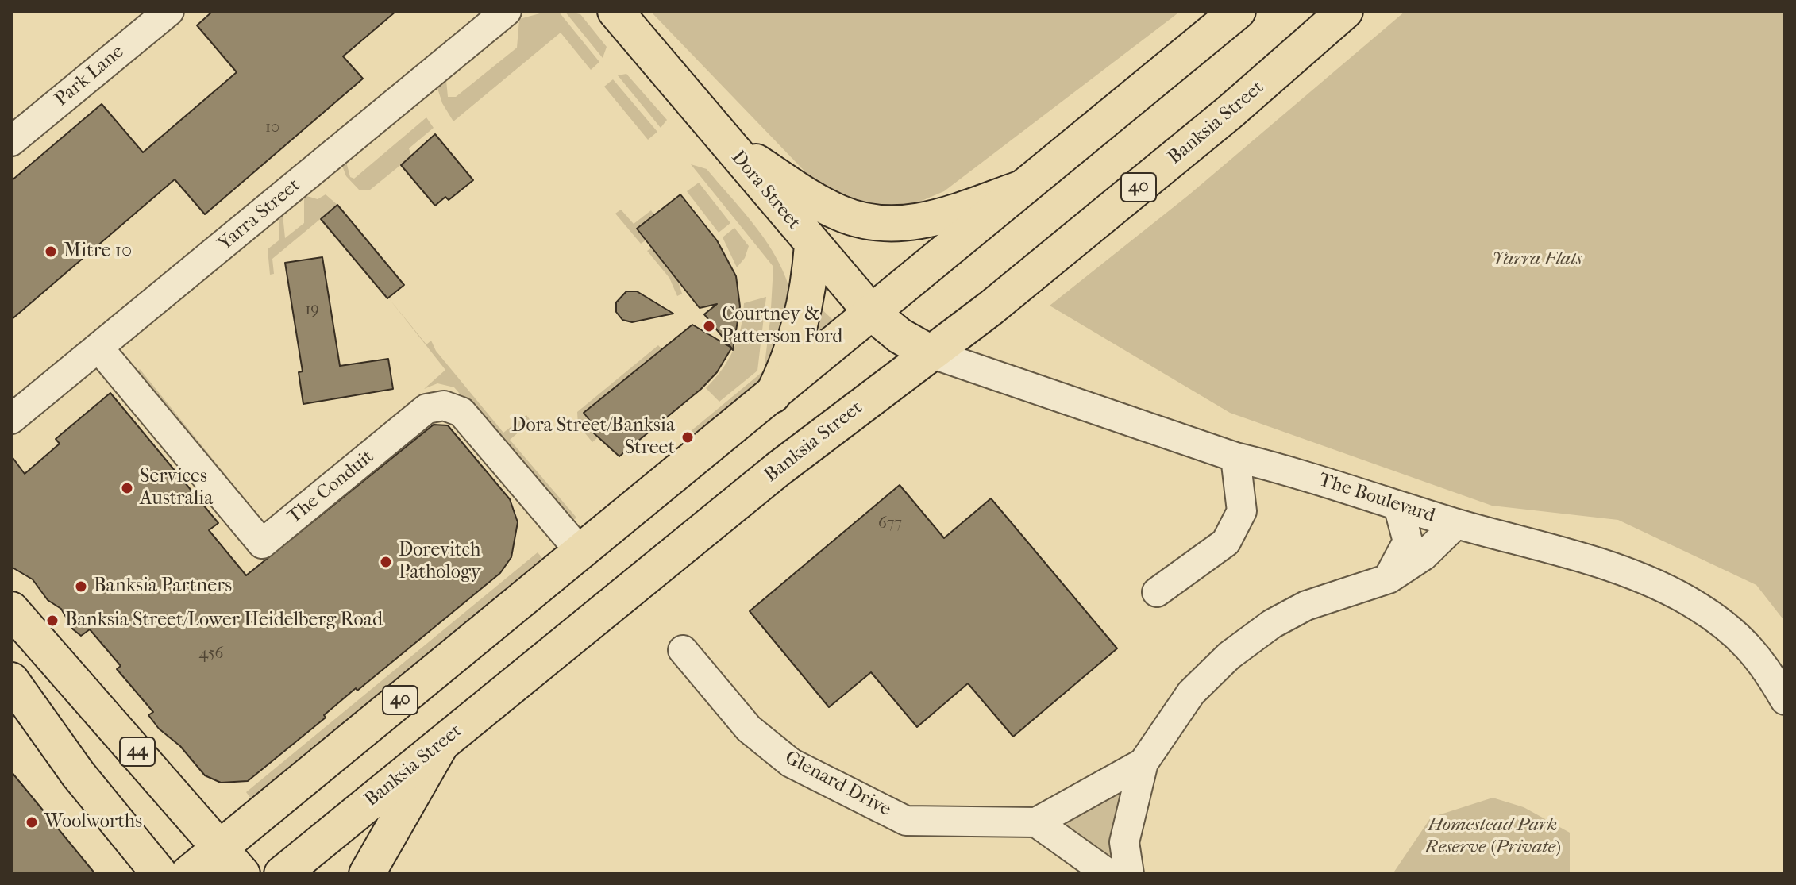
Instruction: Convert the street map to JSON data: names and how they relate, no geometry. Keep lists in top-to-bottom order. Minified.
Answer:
{"streets":{"main road":["Banksia Street","40","Dora Street","44"],"street":["Park Lane","Yarra Street","The Conduit","The Boulevard","Glenard Drive"]},"crossings":[["Banksia Street","Dora Street"],["Banksia Street","The Boulevard"],["40","Dora Street"],["40","The Conduit"],["40","44"],["Dora Street","The Boulevard"],["Yarra Street","The Conduit"],["The Boulevard","Glenard Drive"]],"parks":["Yarra Flats","Homestead Park Reserve (Private)"],"places":["Mitre 10","Courtney & Patterson Ford","Dora Street/Banksia Street","Services Australia","Dorevitch Pathology","Banksia Partners","Banksia Street/Lower Heidelberg Road","Woolworths"],"house_numbers":["10","19","677","456"]}
